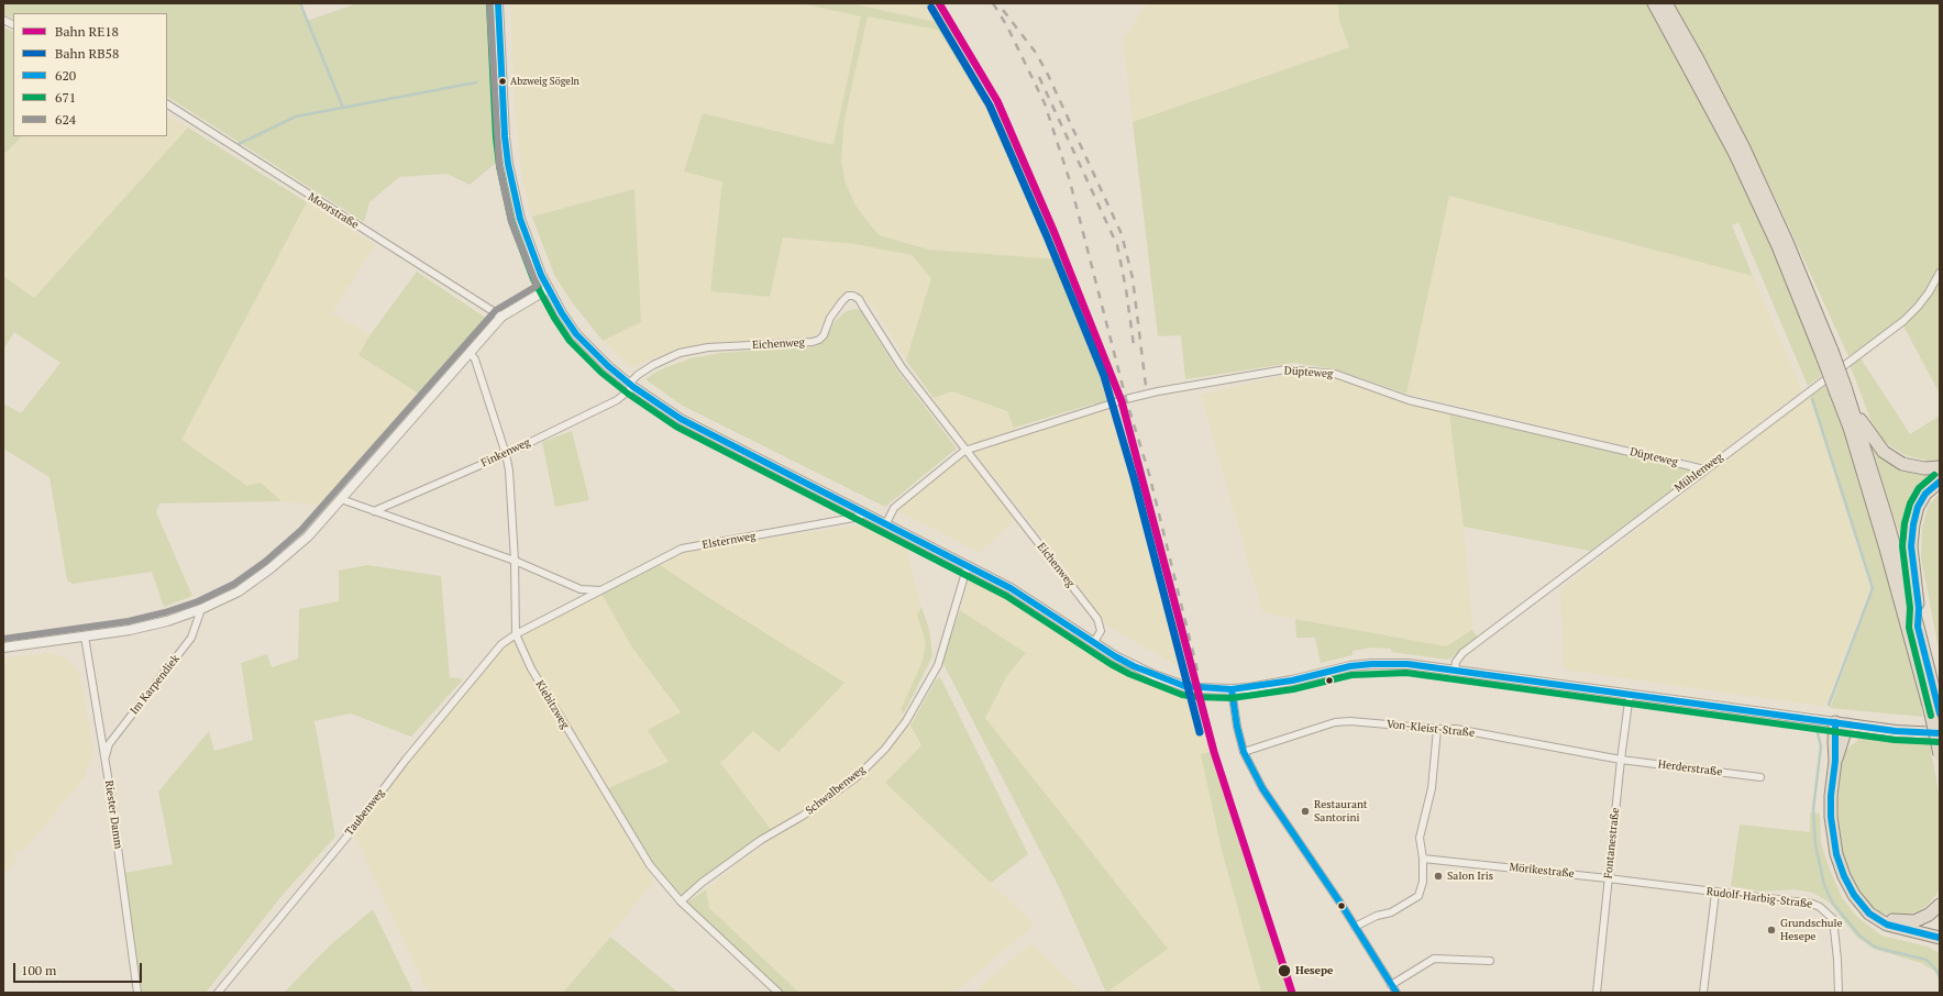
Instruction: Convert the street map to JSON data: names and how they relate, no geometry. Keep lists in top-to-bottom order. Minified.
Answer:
{"streets":{"street":["Moorstraße","Eichenweg","Düpteweg","Finkenweg","Mühlenweg","Elsternweg","Im Karpendiek","Kiebitzweg","Von-Kleist-Straße","Herderstraße","Schwalbenweg","Taubenweg","Riester Damm","Fontanestraße","Mörikestraße","Rudolf-Harbig-Straße"]},"crossings":[["Eichenweg","Düpteweg"],["Eichenweg","Finkenweg"],["Düpteweg","Mühlenweg"],["Finkenweg","Kiebitzweg"],["Elsternweg","Kiebitzweg"],["Elsternweg","Taubenweg"],["Im Karpendiek","Riester Damm"],["Kiebitzweg","Schwalbenweg"],["Kiebitzweg","Taubenweg"],["Von-Kleist-Straße","Herderstraße"],["Von-Kleist-Straße","Fontanestraße"],["Herderstraße","Fontanestraße"],["Fontanestraße","Mörikestraße"],["Fontanestraße","Rudolf-Harbig-Straße"],["Mörikestraße","Rudolf-Harbig-Straße"]],"places":["Abzweig Sögeln","Restaurant Santorini","Salon Iris","Grundschule Hesepe","Hesepe"],"lines":["rail line RE18","transit line 620","transit line 671","transit line 624","rail line RB58"],"legend":["Bahn RE18","Bahn RB58","620","671","624"],"scale_bar":"100 m"}
